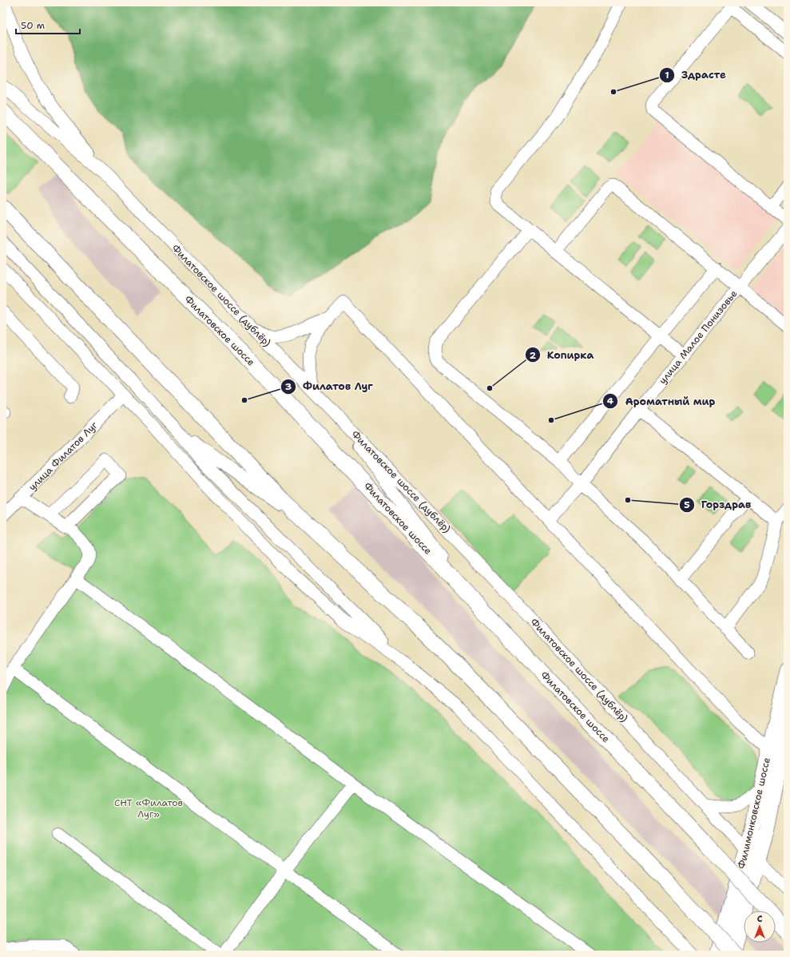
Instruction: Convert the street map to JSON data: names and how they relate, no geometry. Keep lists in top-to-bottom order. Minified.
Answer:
{"streets":{"main road":["Филатовское шоссе","Филимонковское шоссе"],"street":["Филатовское шоссе (дублёр)","улица Малое Понизовье","улица Филатов Луг"]},"crossings":[["Филатовское шоссе (дублёр)","Филимонковское шоссе"]],"parks":["СНТ «Филатов Луг»"],"places":["Здрасте","Копирка","Филатов Луг","Ароматный мир","Горздрав"],"scale_bar":"50 m","north":"top"}
